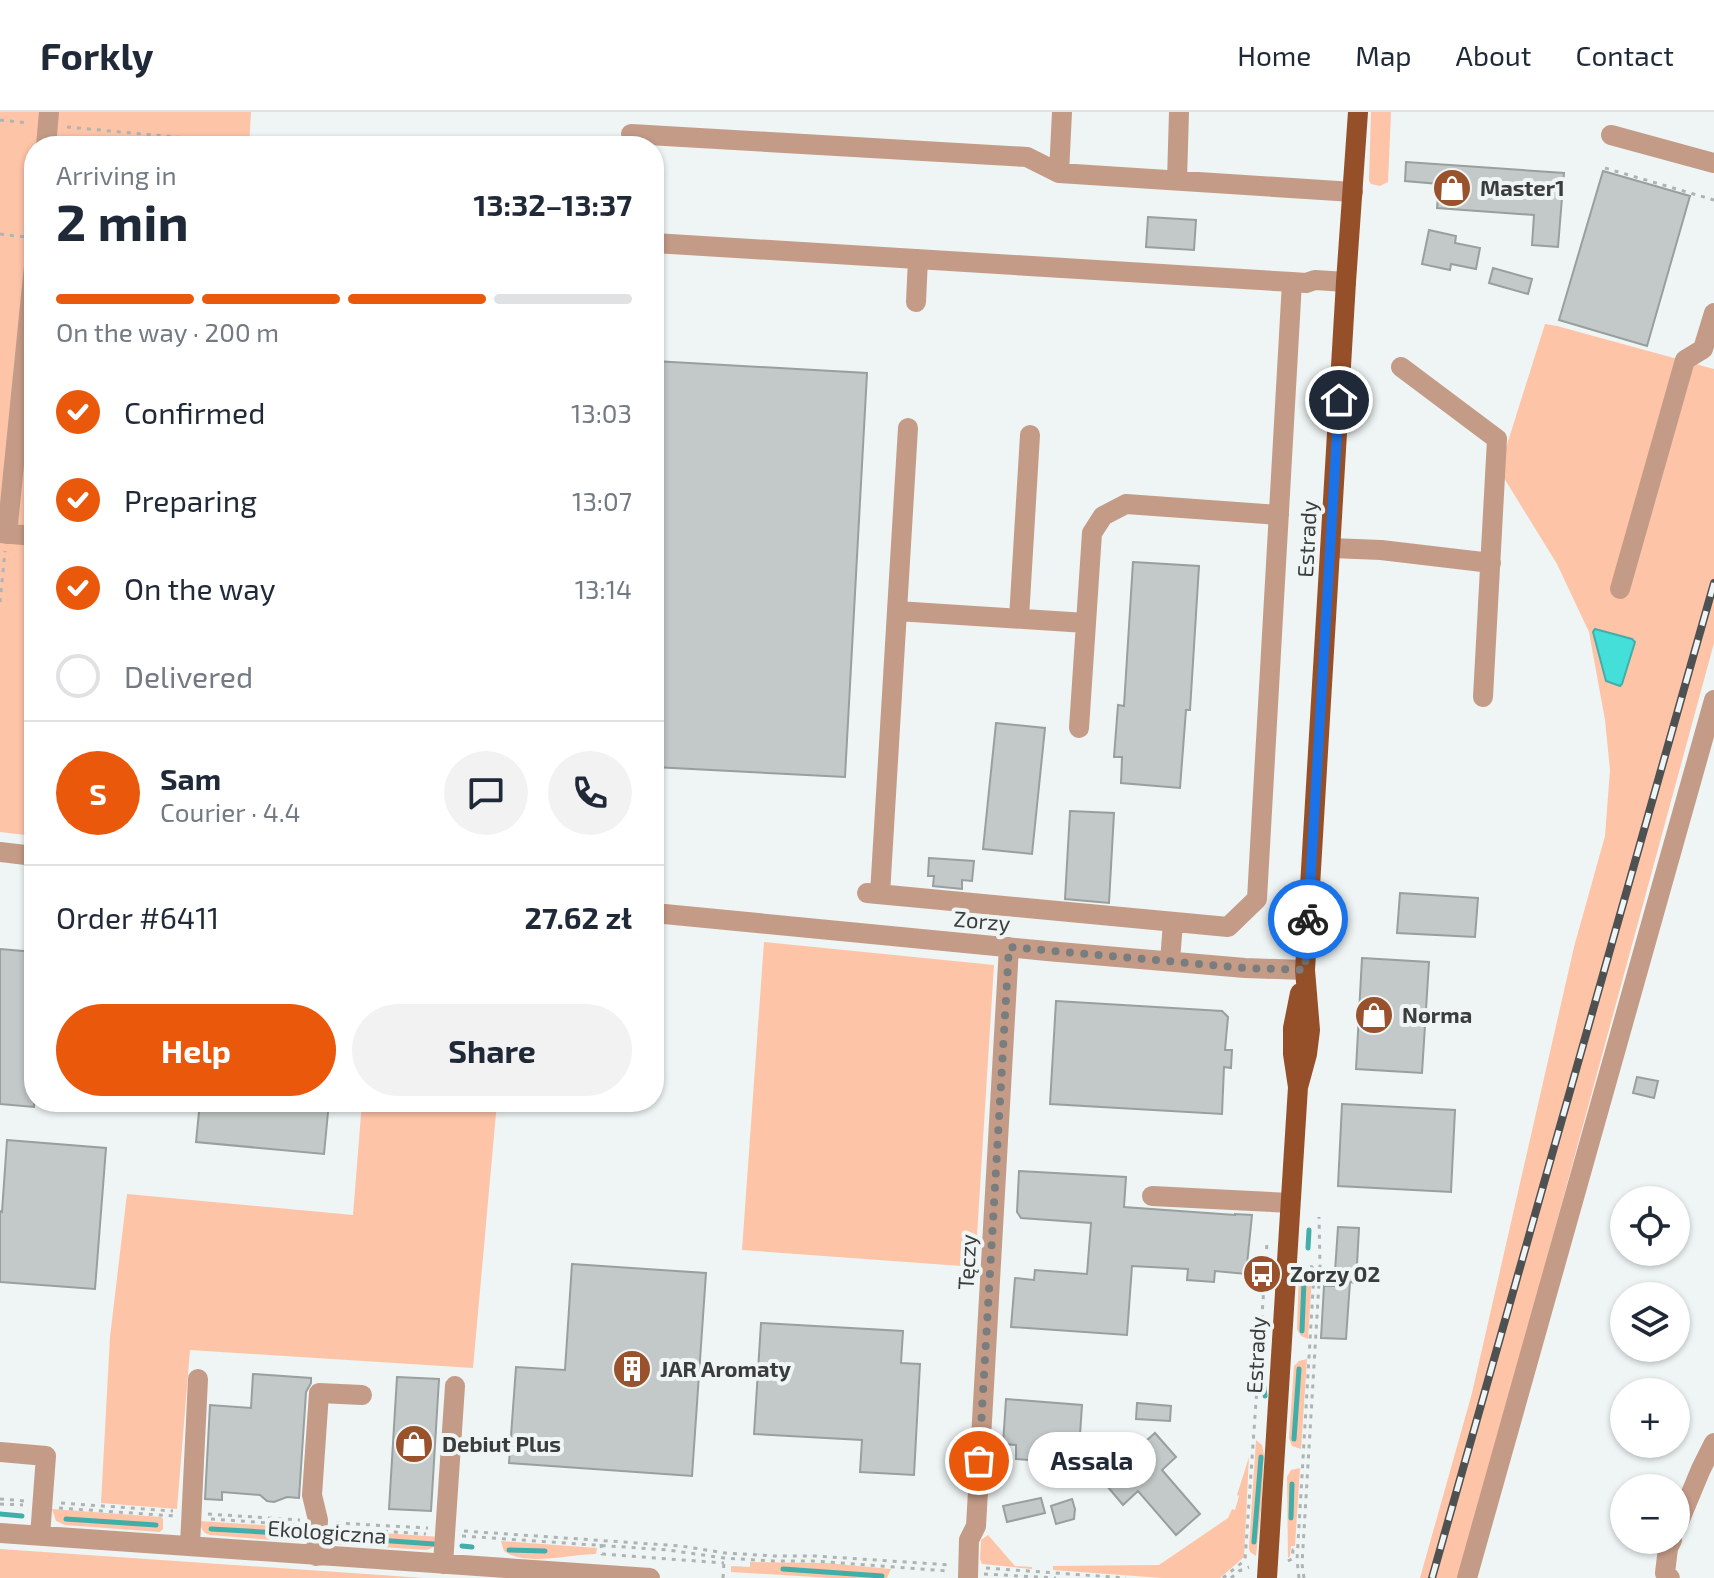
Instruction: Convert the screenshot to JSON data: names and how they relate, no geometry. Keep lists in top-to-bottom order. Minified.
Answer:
{"streets":{"main road":["Estrady"],"street":["Zorzy","Tęczy","Ekologiczna"]},"crossings":[["Estrady","Zorzy"],["Zorzy","Tęczy"]],"places":{"shop":["Master1","Norma","Debiut Plus"],"bus stop":["Zorzy 02"],"building":["JAR Aromaty"],"other":["Assala"]},"page":{"header":"Forkly","nav":["Home","Map","About","Contact"],"heading":["2 min","Arriving in","13:32–13:37"],"panel":["Sam","Courier · 4.4","Order #6411","27.62 zł"],"bar":"On the way · 200 m","list":[["Confirmed","13:03"],["Preparing","13:07"],["On the way","13:14"],"Delivered"],"round":"S","buttons":["Help","Share"],"map_buttons":["+","−"],"bubble":"Assala"}}
